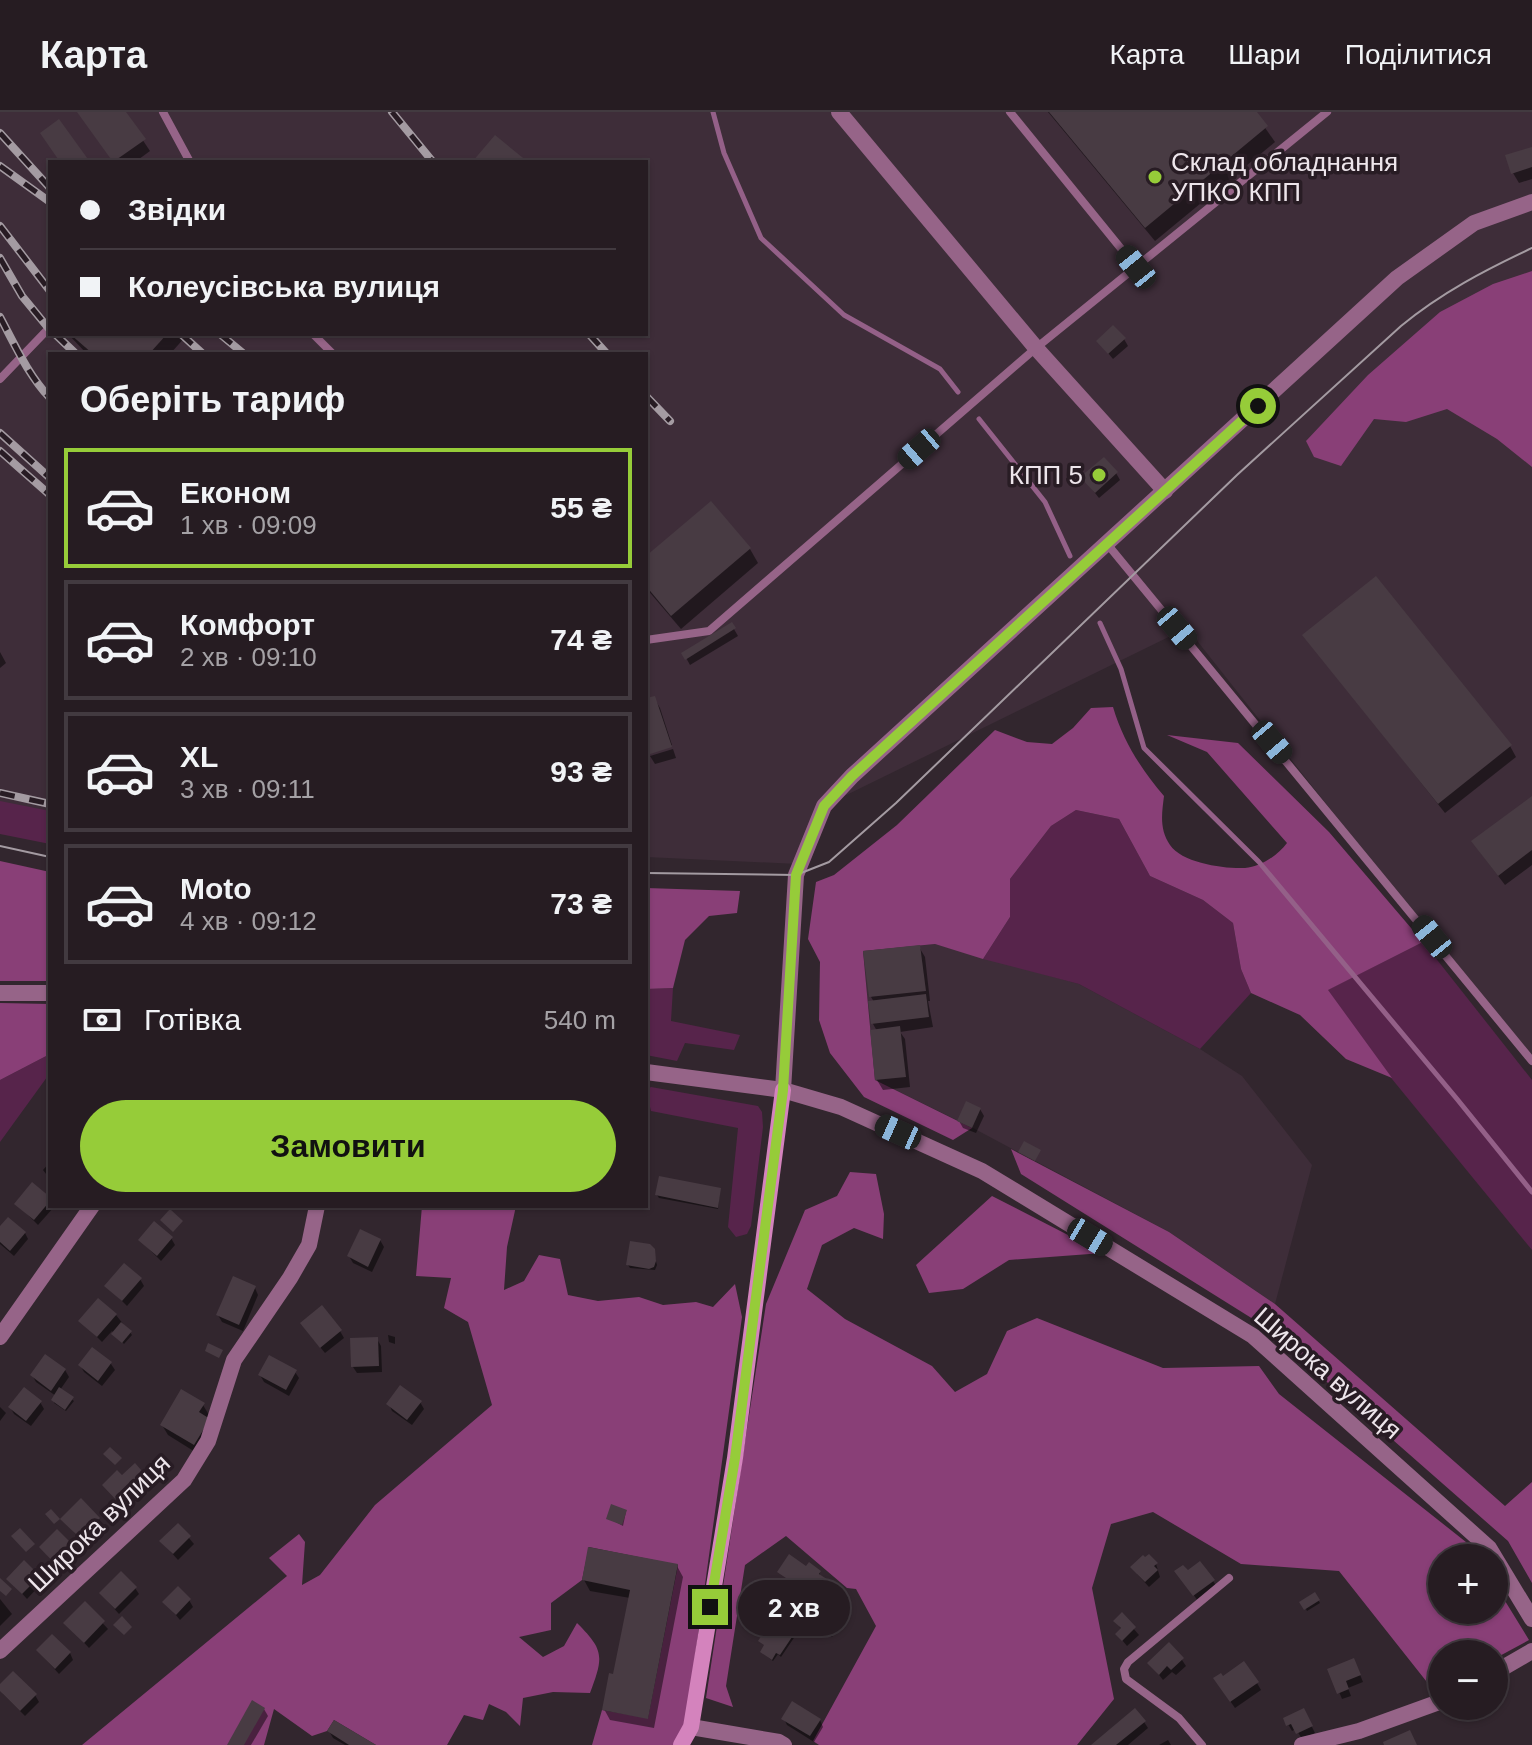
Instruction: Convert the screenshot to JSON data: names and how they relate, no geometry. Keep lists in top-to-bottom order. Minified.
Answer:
{"streets":{"street":["Широка вулиця"]},"places":["Склад обладнання УПКО КПП","КПП 5"],"page":{"header":"Карта","nav":["Карта","Шари","Поділитися"],"banner":["Звідки","Колеусівська вулиця"],"heading":"Оберіть тариф","list":[{"name":"Економ","note":"1 хв · 09:09","value":"55 ₴"},{"name":"Комфорт","note":"2 хв · 09:10","value":"74 ₴"},{"name":"XL","note":"3 хв · 09:11","value":"93 ₴"},{"name":"Moto","note":"4 хв · 09:12","value":"73 ₴"}],"pay":["Готівка","540 m"],"buttons":"Замовити","map_buttons":["+","−"],"bubble":"2 хв"}}
